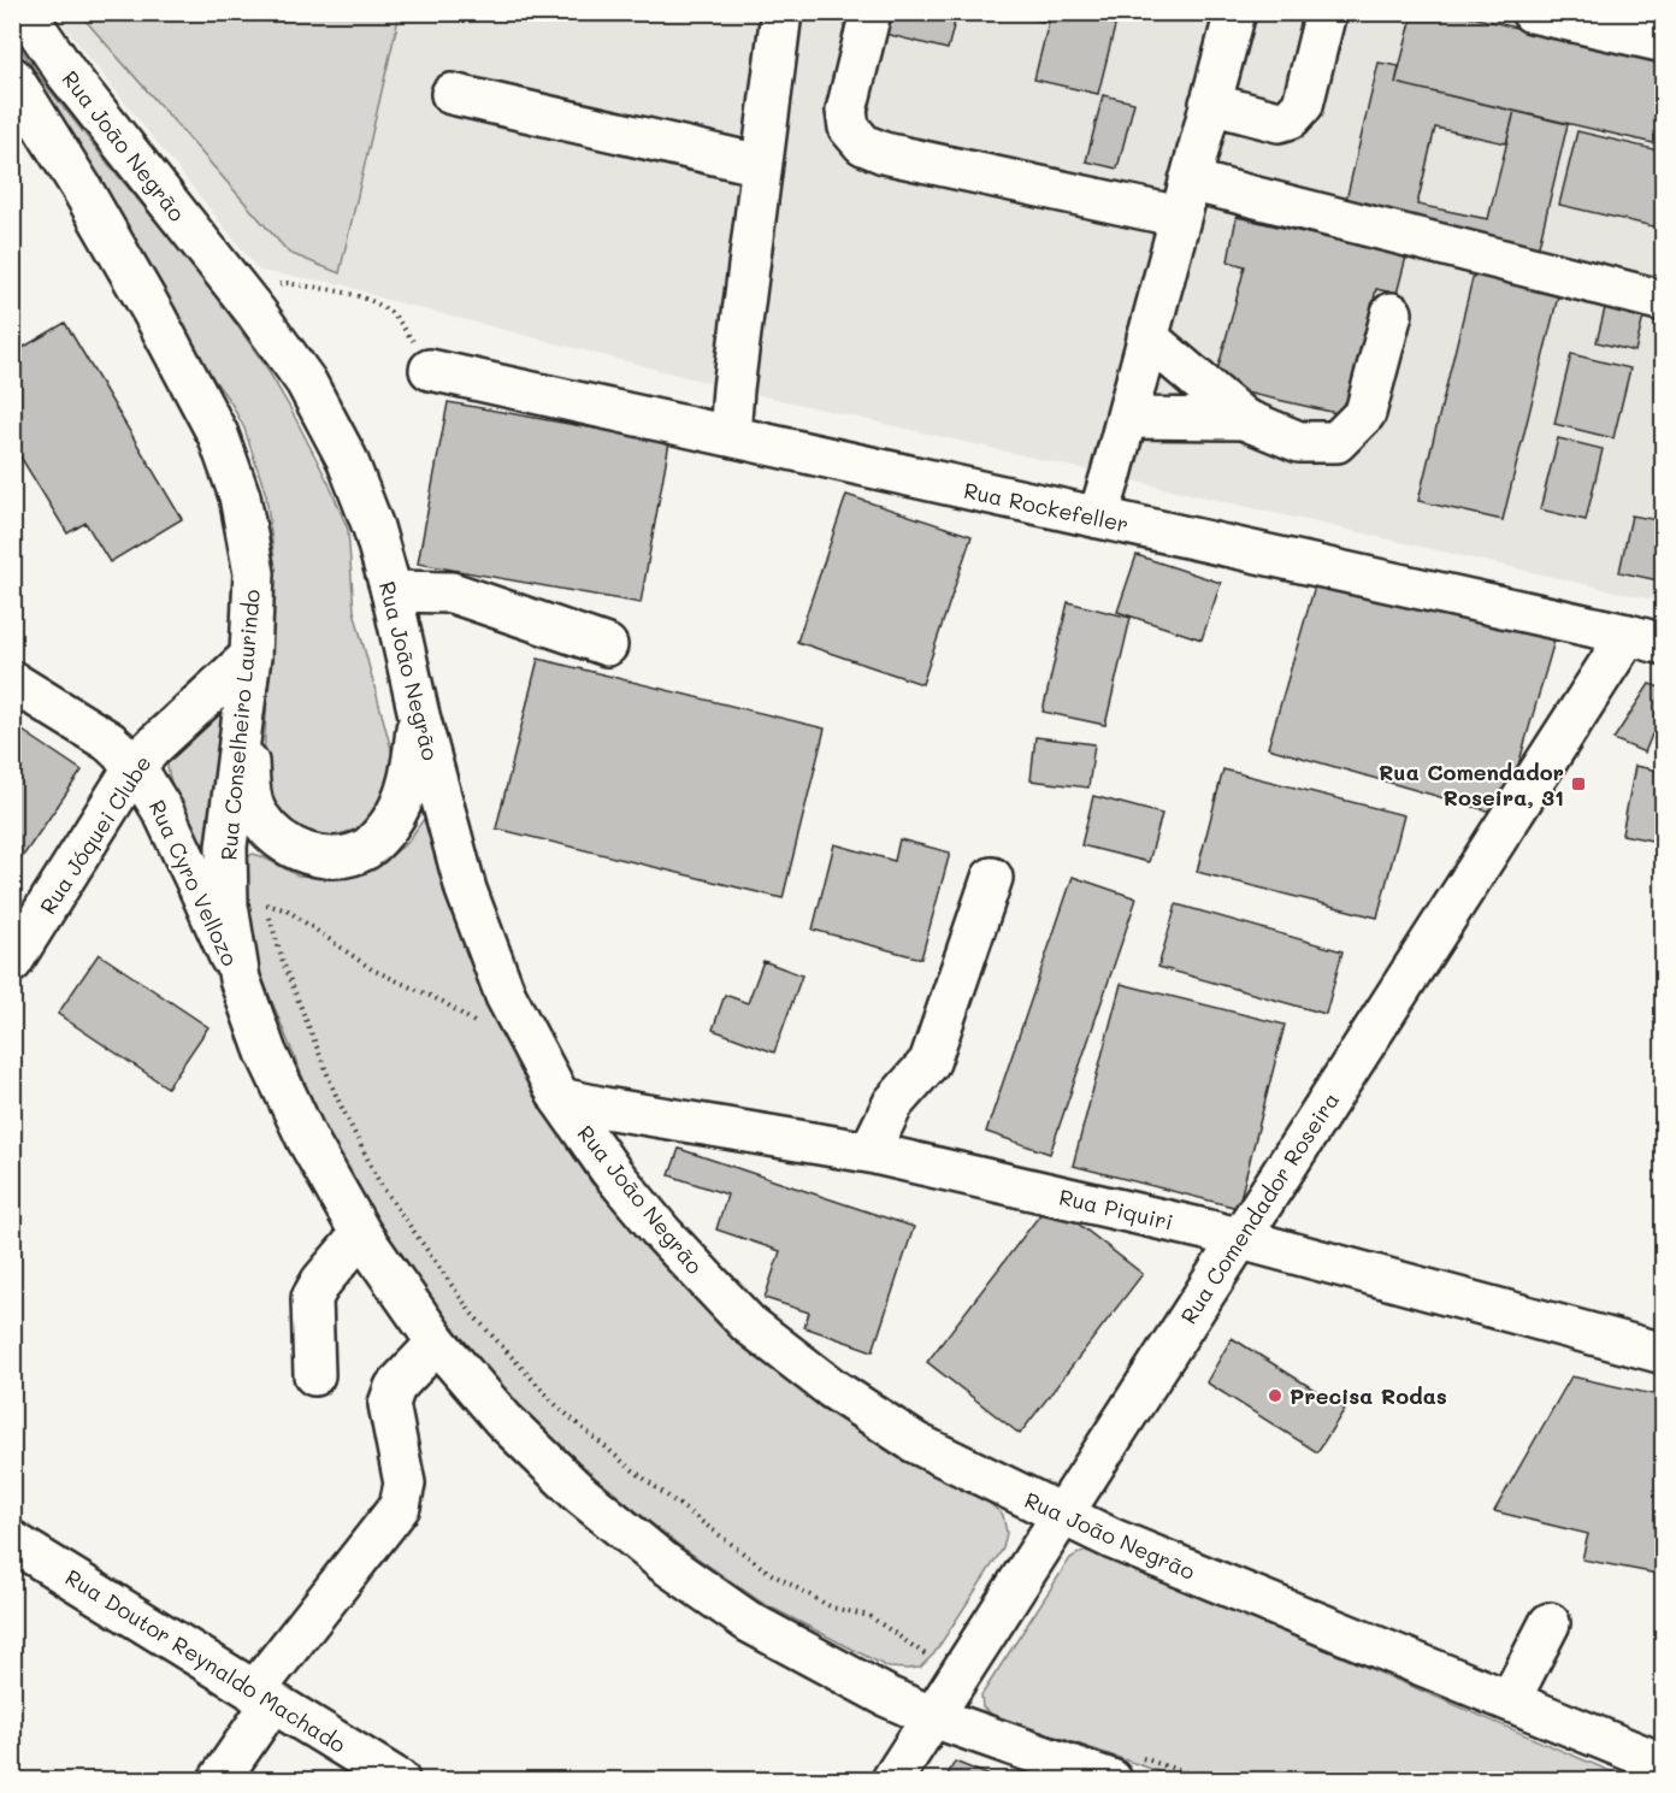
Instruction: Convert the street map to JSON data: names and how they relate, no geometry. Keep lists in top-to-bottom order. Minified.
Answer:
{"streets":{"main road":["Rua João Negrão","Rua Rockefeller","Rua Conselheiro Laurindo","Rua Jóquei Clube","Rua Cyro Vellozo","Rua Comendador Roseira","Rua Piquiri","Rua Doutor Reynaldo Machado"]},"crossings":[["Rua João Negrão","Rua Comendador Roseira"],["Rua João Negrão","Rua Piquiri"],["Rua Rockefeller","Rua Comendador Roseira"],["Rua Conselheiro Laurindo","Rua Jóquei Clube"],["Rua Conselheiro Laurindo","Rua Cyro Vellozo"],["Rua Conselheiro Laurindo","Rua Comendador Roseira"],["Rua Jóquei Clube","Rua Cyro Vellozo"],["Rua Comendador Roseira","Rua Piquiri"]],"places":{"transit":["Rua Comendador Roseira, 31"],"other":["Precisa Rodas"]}}
